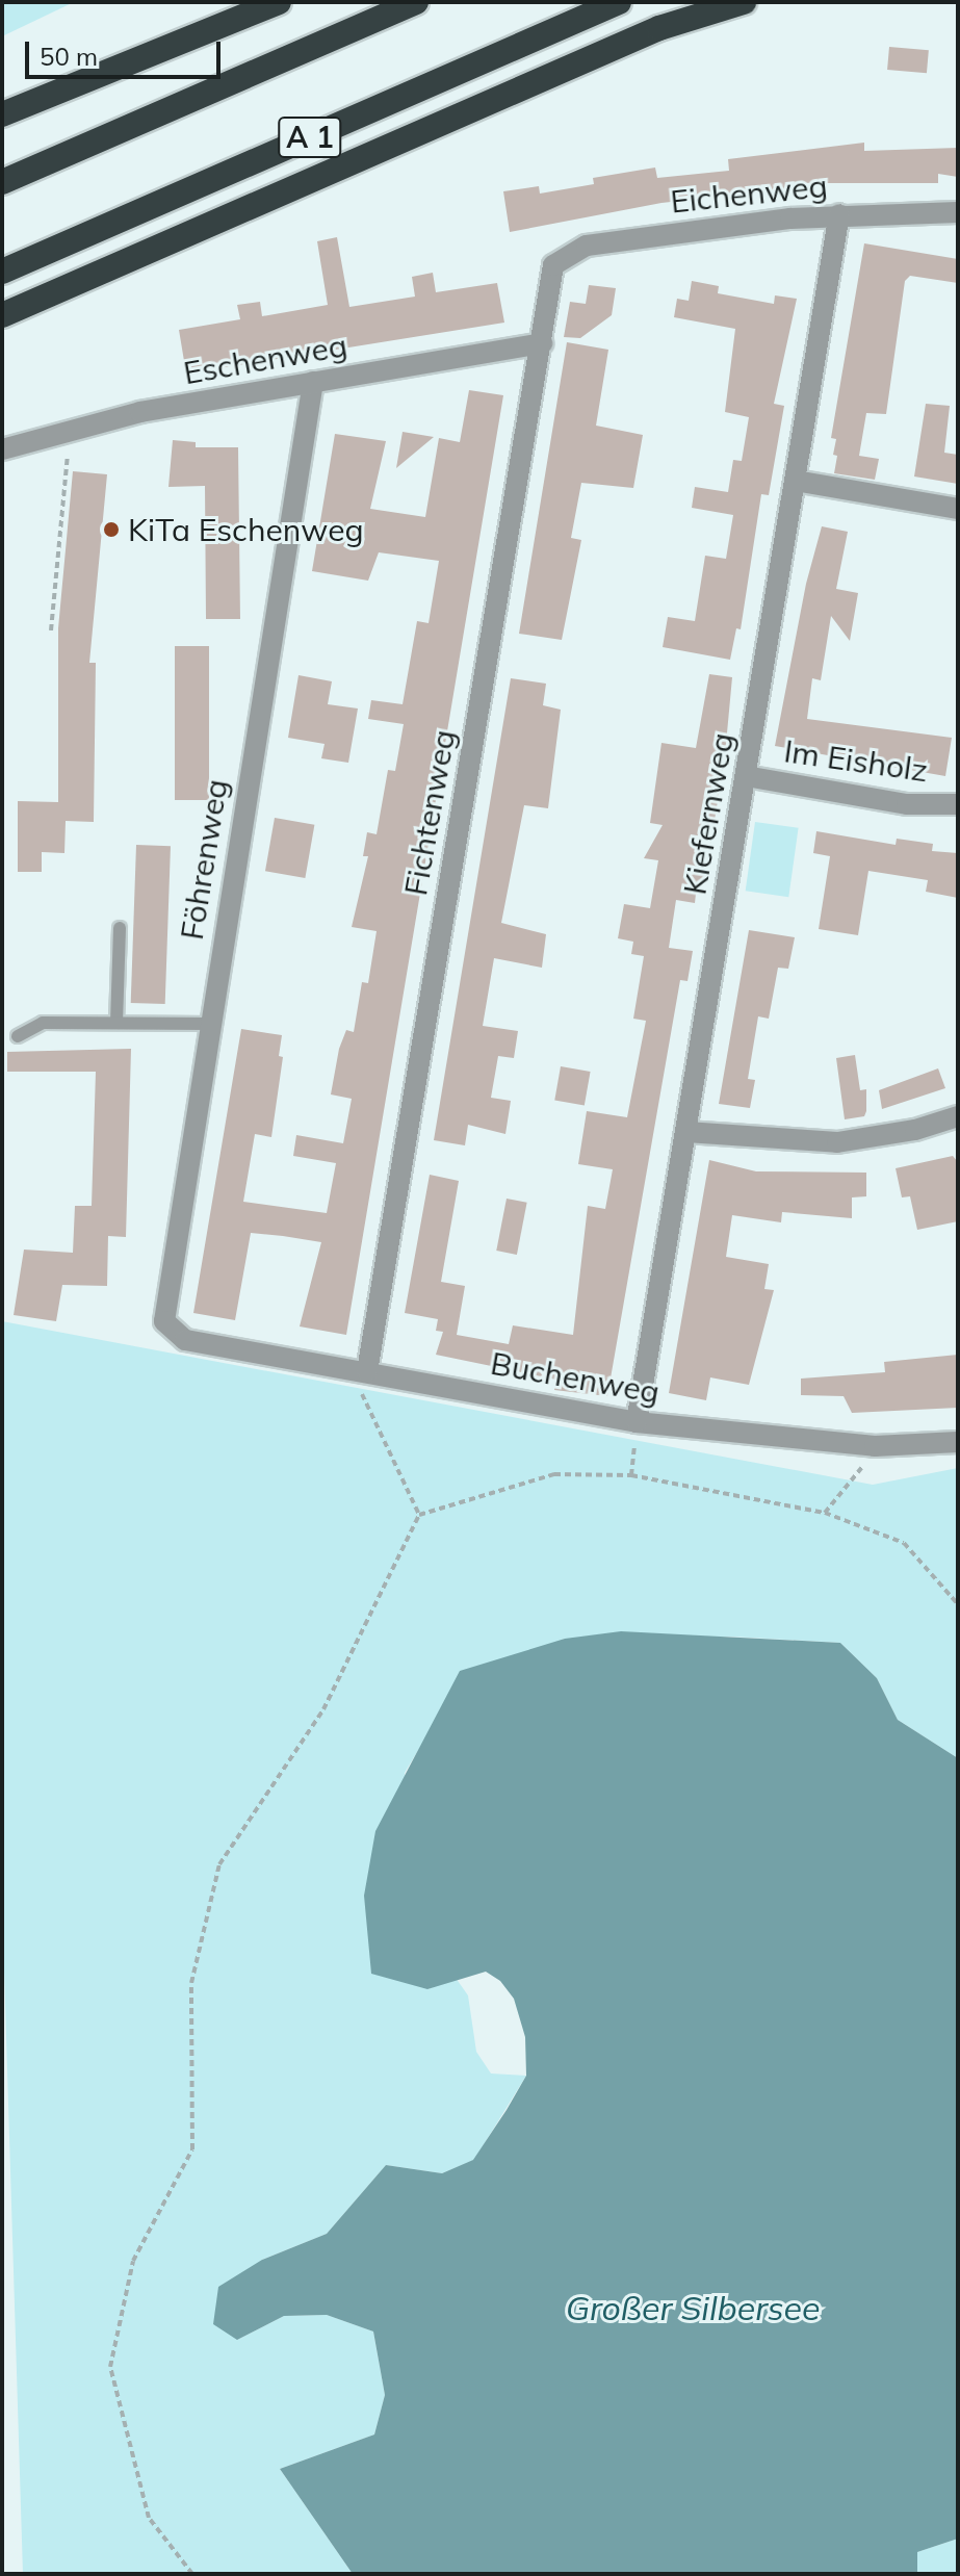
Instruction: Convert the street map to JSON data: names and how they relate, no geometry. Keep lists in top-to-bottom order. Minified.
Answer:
{"streets":{"highway":["A 1"],"street":["Eichenweg","Eschenweg","Im Eisholz","Fichtenweg","Kiefernweg","Föhrenweg","Buchenweg"]},"crossings":[["Eichenweg","Fichtenweg"],["Eichenweg","Kiefernweg"],["Eschenweg","Fichtenweg"],["Eschenweg","Föhrenweg"],["Im Eisholz","Kiefernweg"],["Fichtenweg","Buchenweg"],["Kiefernweg","Buchenweg"],["Föhrenweg","Buchenweg"]],"water":["Großer Silbersee"],"places":["KiTa Eschenweg"],"scale_bar":"50 m"}
